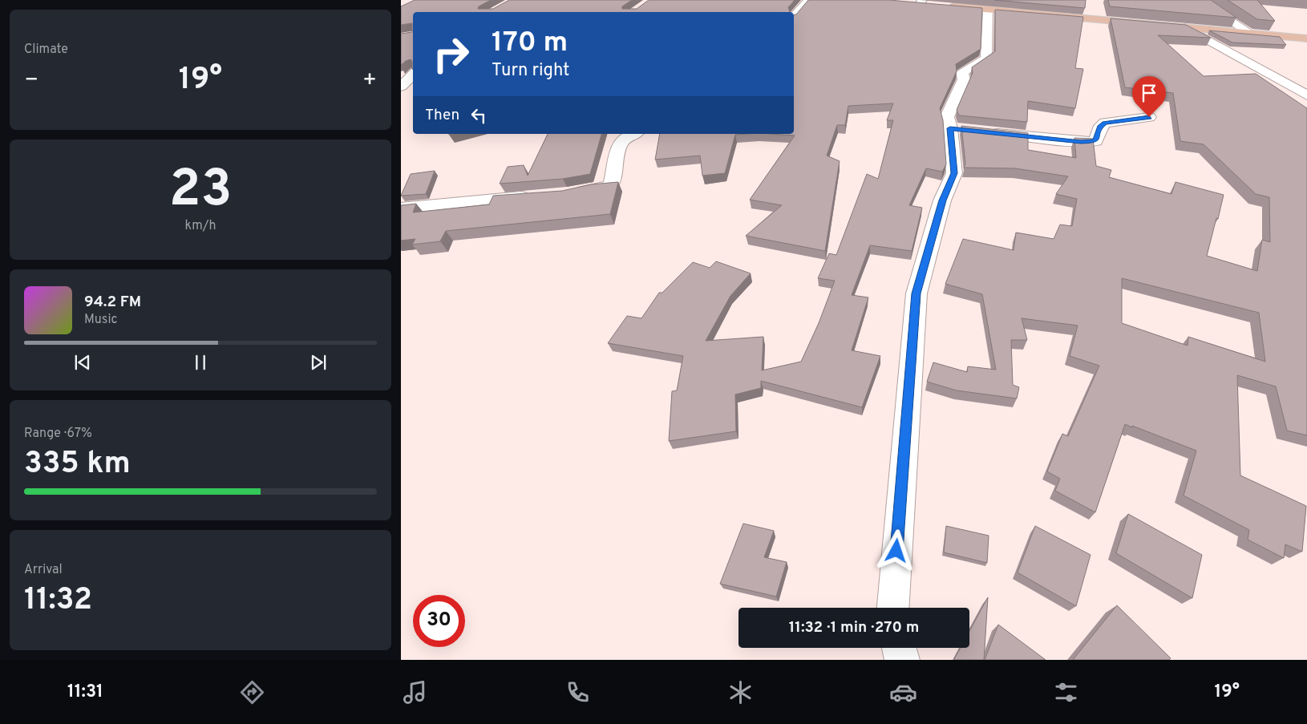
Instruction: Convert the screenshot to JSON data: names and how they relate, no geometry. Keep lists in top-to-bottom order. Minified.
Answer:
{"page":{"tile":["Climate",["23","km/h"],["Range · 67%","335 km"],["Arrival","11:32"]],"turn":["170 m","Turn right"],"heat":["−","19°","+"],"then":"Then","song":["94.2 FM","Music"],"limit":"30","trip":"11:32 · 1 min · 270 m","tabs":["11:31","19°"]}}
